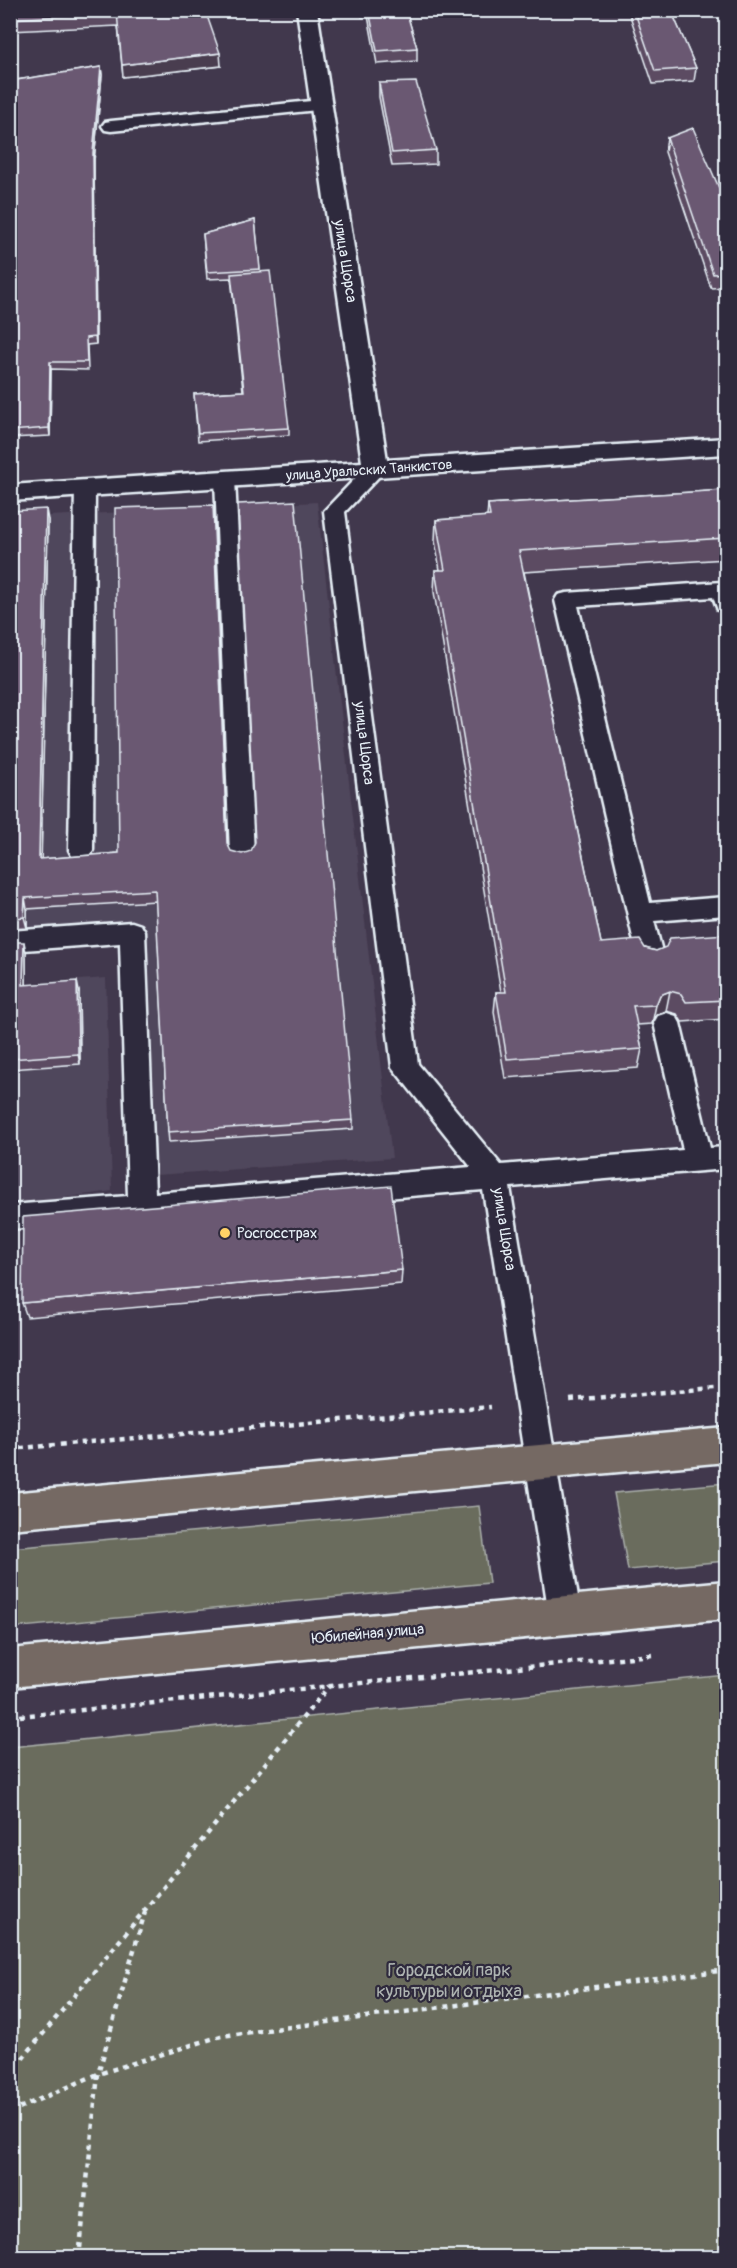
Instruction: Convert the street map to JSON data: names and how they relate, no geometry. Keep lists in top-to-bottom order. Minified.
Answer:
{"streets":{"main road":["Юбилейная улица"],"street":["улица Щорса","улица Уральских Танкистов"]},"crossings":[["улица Щорса","улица Уральских Танкистов"],["улица Щорса","Юбилейная улица"]],"parks":["Городской парк культуры и отдыха"],"places":["Росгосстрах"]}
